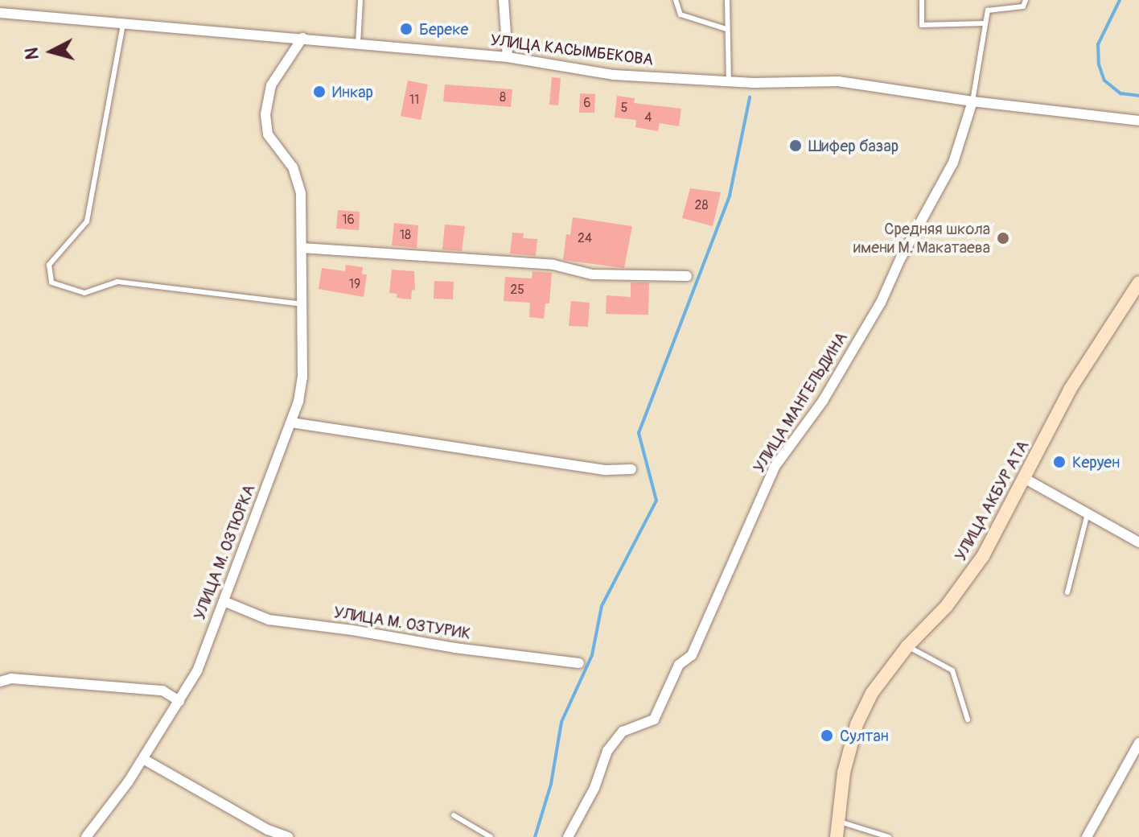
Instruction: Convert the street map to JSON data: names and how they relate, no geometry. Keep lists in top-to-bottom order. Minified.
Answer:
{"streets":{"main road":["УЛИЦА АКБУР АТА"],"street":["УЛИЦА КАСЫМБЕКОВА","УЛИЦА МАНГЕЛЬДИНА","УЛИЦА М. ОЗТЮРКА","УЛИЦА М. ОЗТУРИК"]},"crossings":[["УЛИЦА КАСЫМБЕКОВА","УЛИЦА МАНГЕЛЬДИНА"],["УЛИЦА КАСЫМБЕКОВА","УЛИЦА М. ОЗТЮРКА"],["УЛИЦА М. ОЗТЮРКА","УЛИЦА М. ОЗТУРИК"]],"places":["Береке","Инкар","Шифер базар","Средняя школа имени М. Макатаева","Керуен","Султан"],"house_numbers":["8","11","6","5","4","28","16","18","24","19","25"],"north":"left"}
